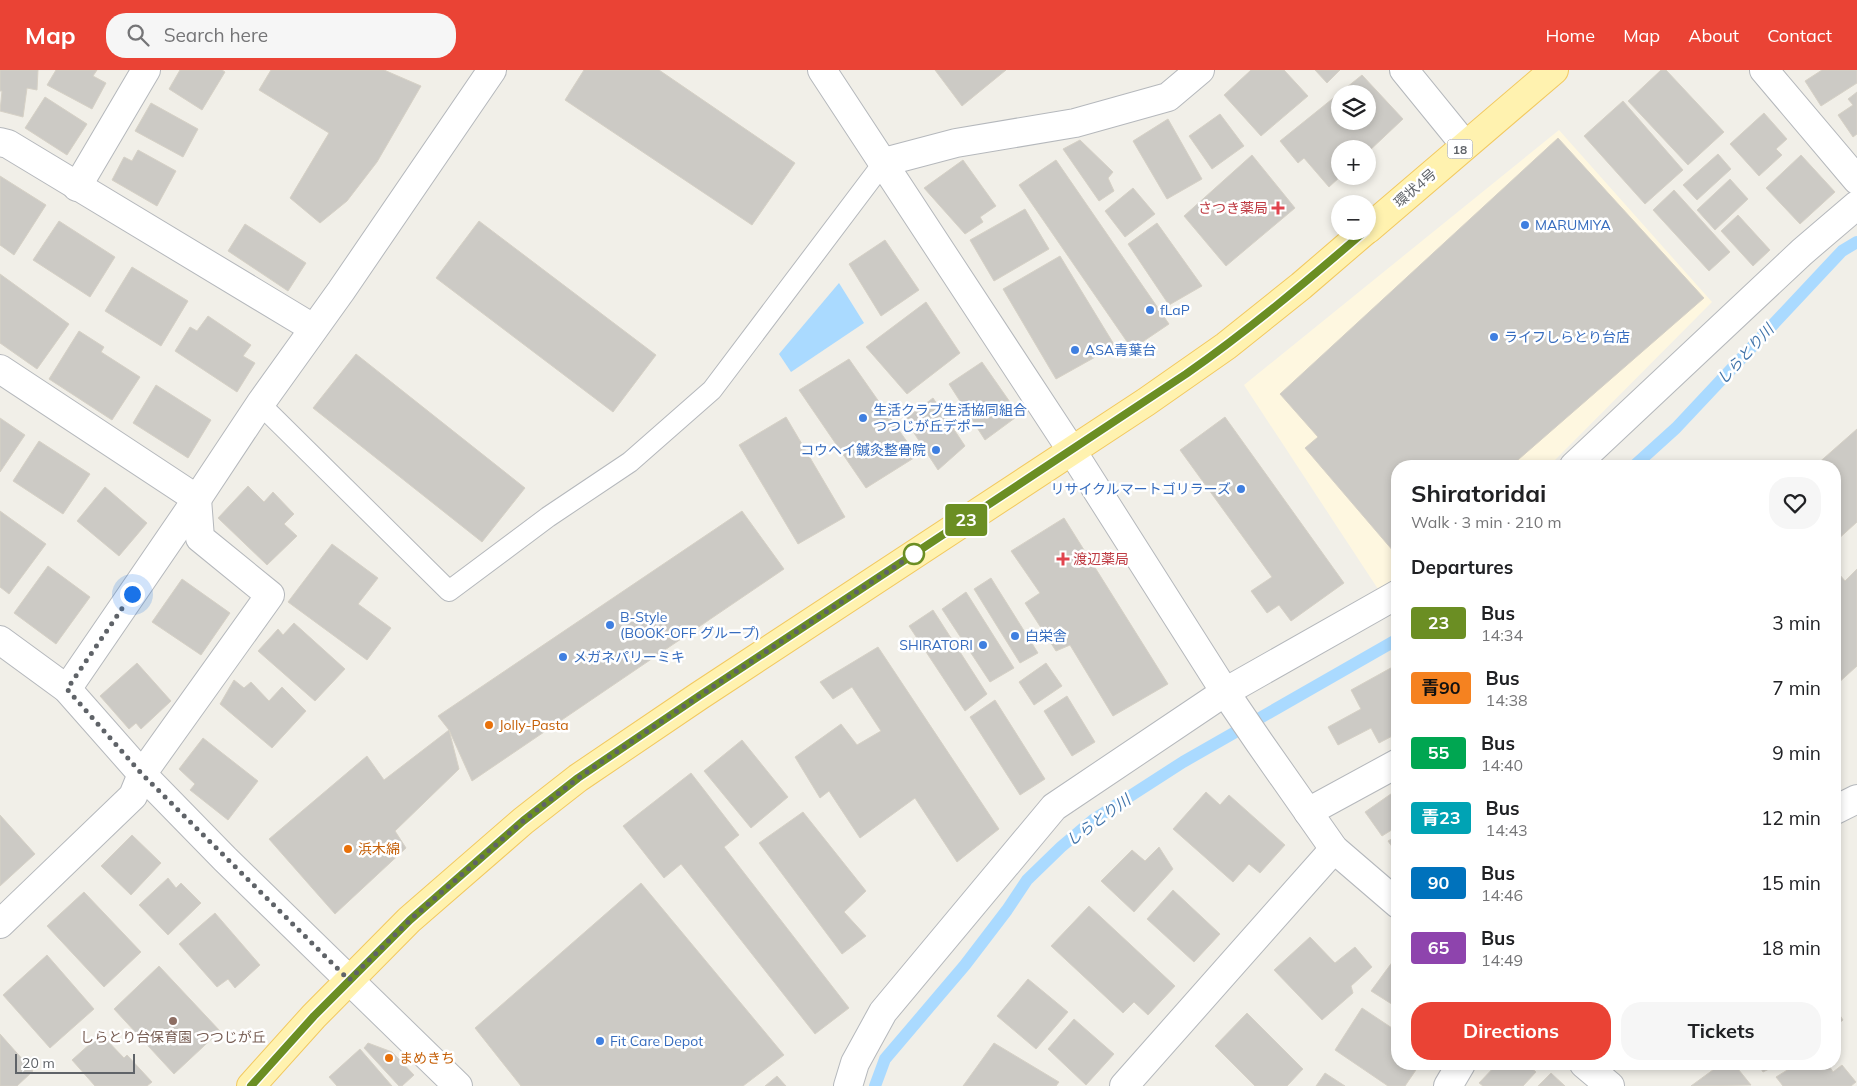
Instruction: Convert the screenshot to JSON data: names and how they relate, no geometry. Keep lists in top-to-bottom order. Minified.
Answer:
{"streets":{"main road":["18","環状4号"]},"water":["しらとり川"],"places":{"health":["さつき薬局","渡辺薬局"],"other":["MARUMIYA","fLaP","ライフしらとり台店","ASA青葉台","生活クラブ生活協同組合 つつじが丘デポー","コウヘイ鍼灸整骨院","リサイクルマートゴリラーズ","B-Style (BOOK-OFF グループ)","白栄舎","SHIRATORI","メガネパリーミキ","Jolly-Pasta","浜木綿","しらとり台保育園 つつじが丘","Fit Care Depot","まめきち"]},"lines":["bus line 23"],"scale_bar":"20 m","page":{"header":"Map","search":"Search here","nav":["Home","Map","About","Contact"],"on_map":"23","map_buttons":["+","−"],"heading":[["Shiratoridai","Walk · 3 min · 210 m"],"Departures"],"list":[{"mark":"23","name":"Bus","note":"14:34","value":"3 min"},{"mark":"青90","name":"Bus","note":"14:38","value":"7 min"},{"mark":"55","name":"Bus","note":"14:40","value":"9 min"},{"mark":"青23","name":"Bus","note":"14:43","value":"12 min"},{"mark":"90","name":"Bus","note":"14:46","value":"15 min"},{"mark":"65","name":"Bus","note":"14:49","value":"18 min"}],"buttons":["Directions","Tickets"],"scale":"20 m"}}
